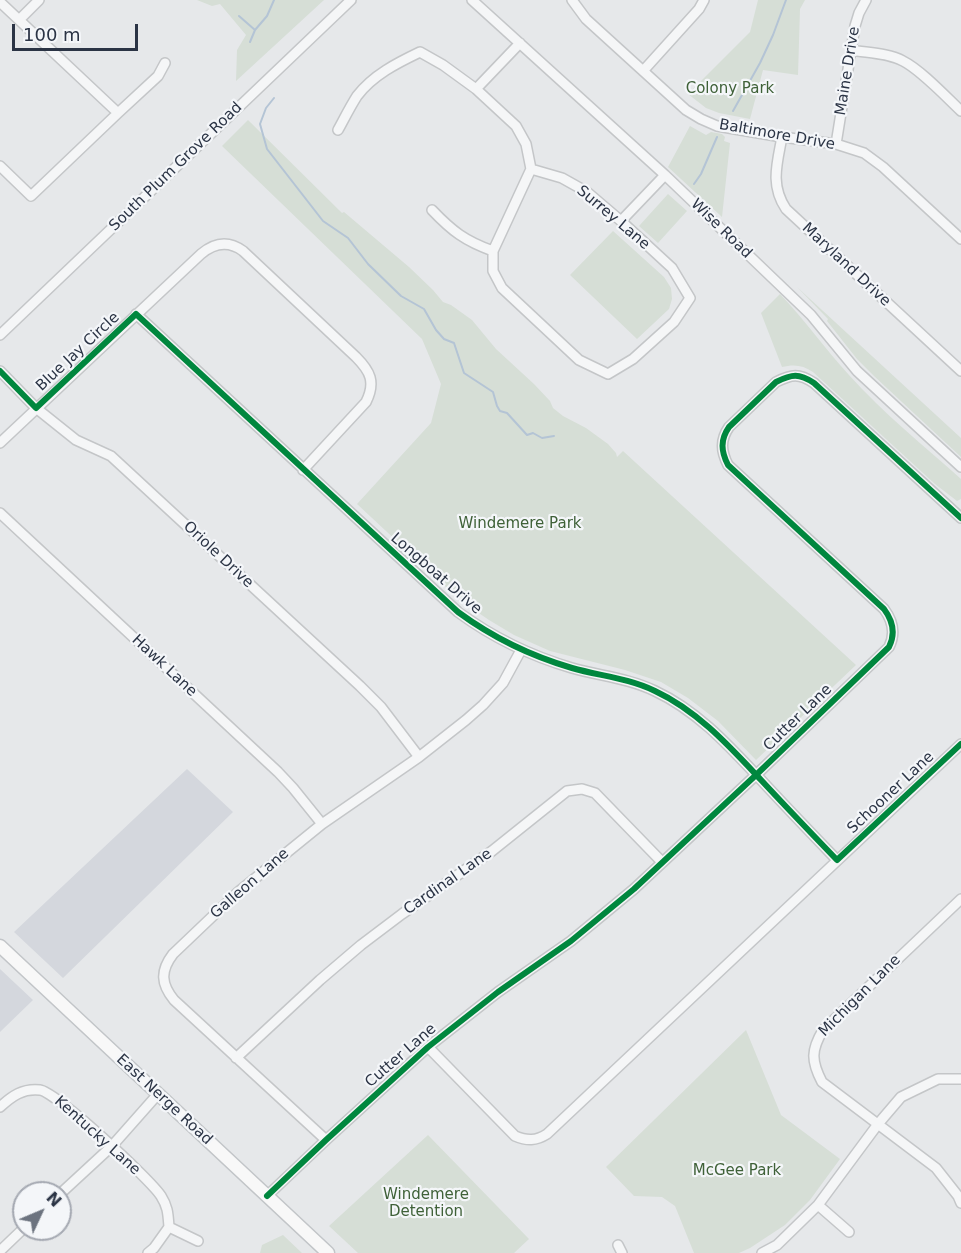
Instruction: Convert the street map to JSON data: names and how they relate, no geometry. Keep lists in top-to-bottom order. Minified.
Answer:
{"streets":{"main road":["East Nerge Road"],"street":["Maine Drive","Baltimore Drive","South Plum Grove Road","Surrey Lane","Wise Road","Maryland Drive","Blue Jay Circle","Oriole Drive","Longboat Drive","Hawk Lane","Cutter Lane","Schooner Lane","Cardinal Lane","Galleon Lane","Michigan Lane","Kentucky Lane"]},"crossings":[["Maine Drive","Baltimore Drive"],["Baltimore Drive","Maryland Drive"],["Blue Jay Circle","Oriole Drive"],["Blue Jay Circle","Longboat Drive"],["Oriole Drive","Galleon Lane"],["Longboat Drive","Cutter Lane"],["Longboat Drive","Schooner Lane"],["Longboat Drive","Galleon Lane"],["Hawk Lane","Galleon Lane"],["Cutter Lane","Schooner Lane"],["Cutter Lane","Cardinal Lane"],["Cutter Lane","Galleon Lane"],["Cutter Lane","East Nerge Road"],["Cardinal Lane","Galleon Lane"]],"parks":["Colony Park","Windemere Park","McGee Park","Windemere Detention"],"scale_bar":"100 m","north":"top right"}
